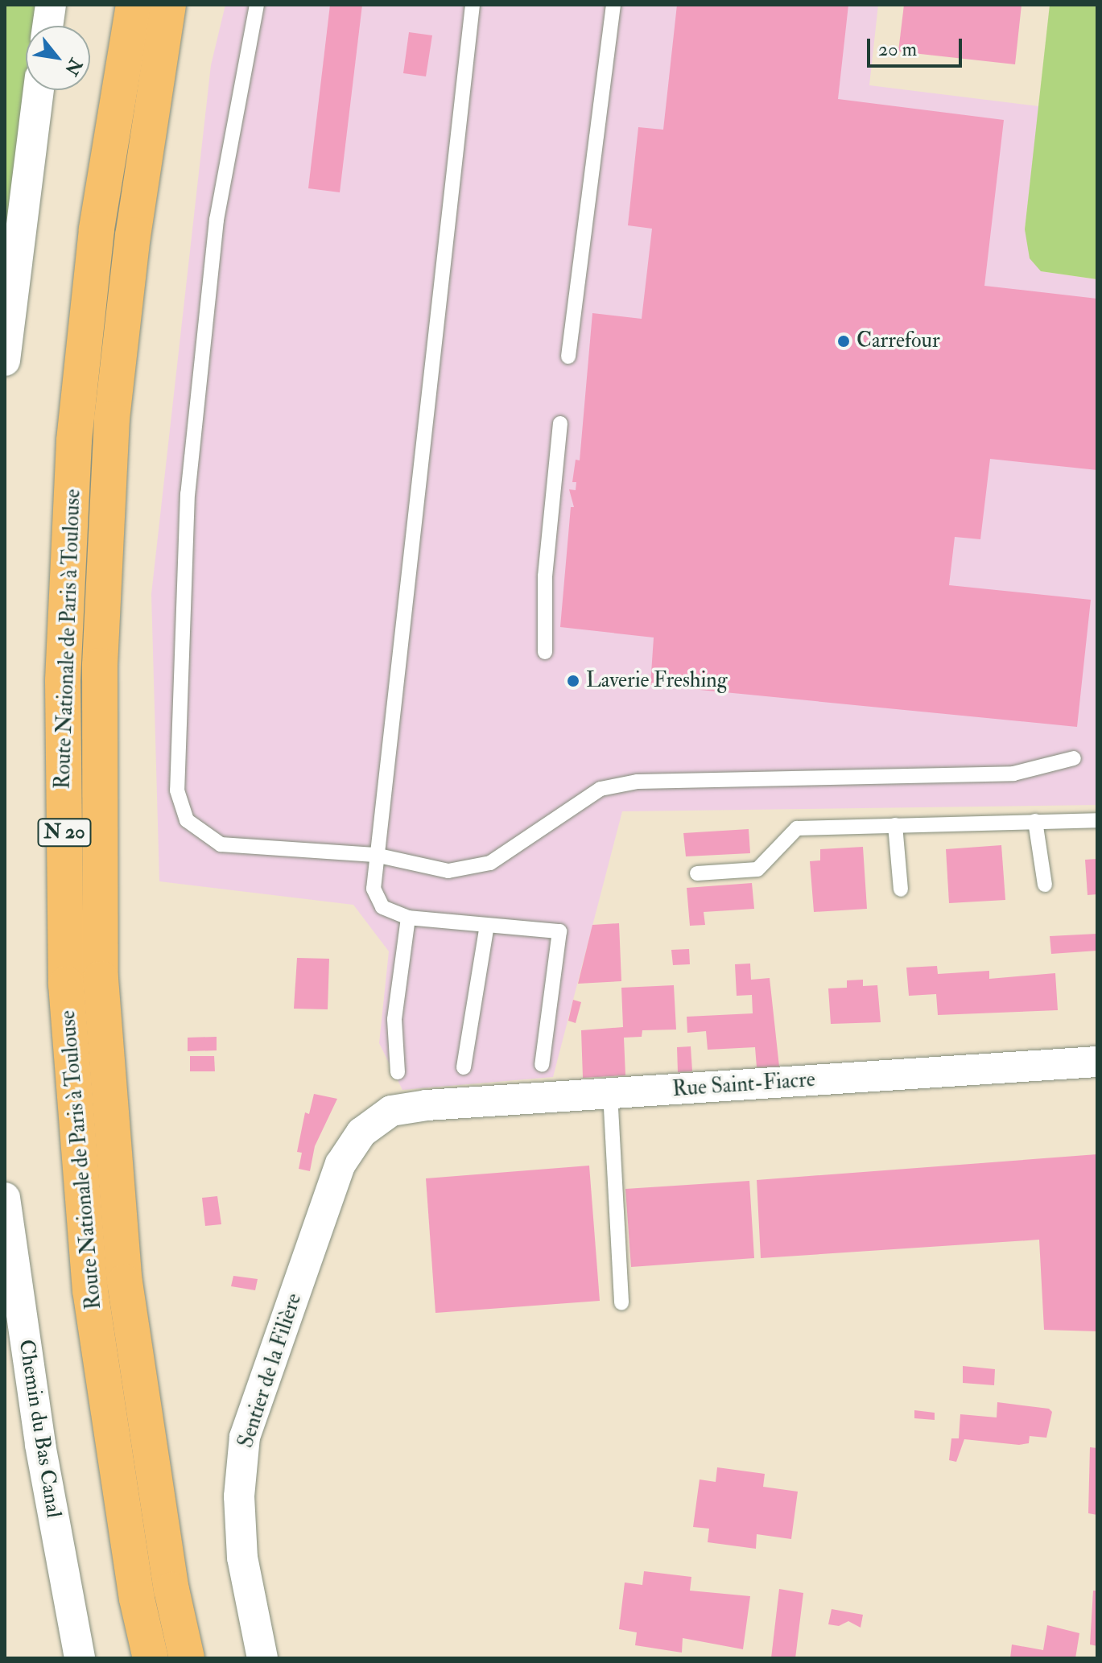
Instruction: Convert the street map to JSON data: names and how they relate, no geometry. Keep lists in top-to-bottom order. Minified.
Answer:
{"streets":{"main road":["Route Nationale de Paris à Toulouse","N 20"],"street":["Rue Saint-Fiacre","Sentier de la Filière","Chemin du Bas Canal"]},"crossings":[["Rue Saint-Fiacre","Sentier de la Filière"]],"places":["Carrefour","Laverie Freshing"],"scale_bar":"20 m","north":"bottom right"}
